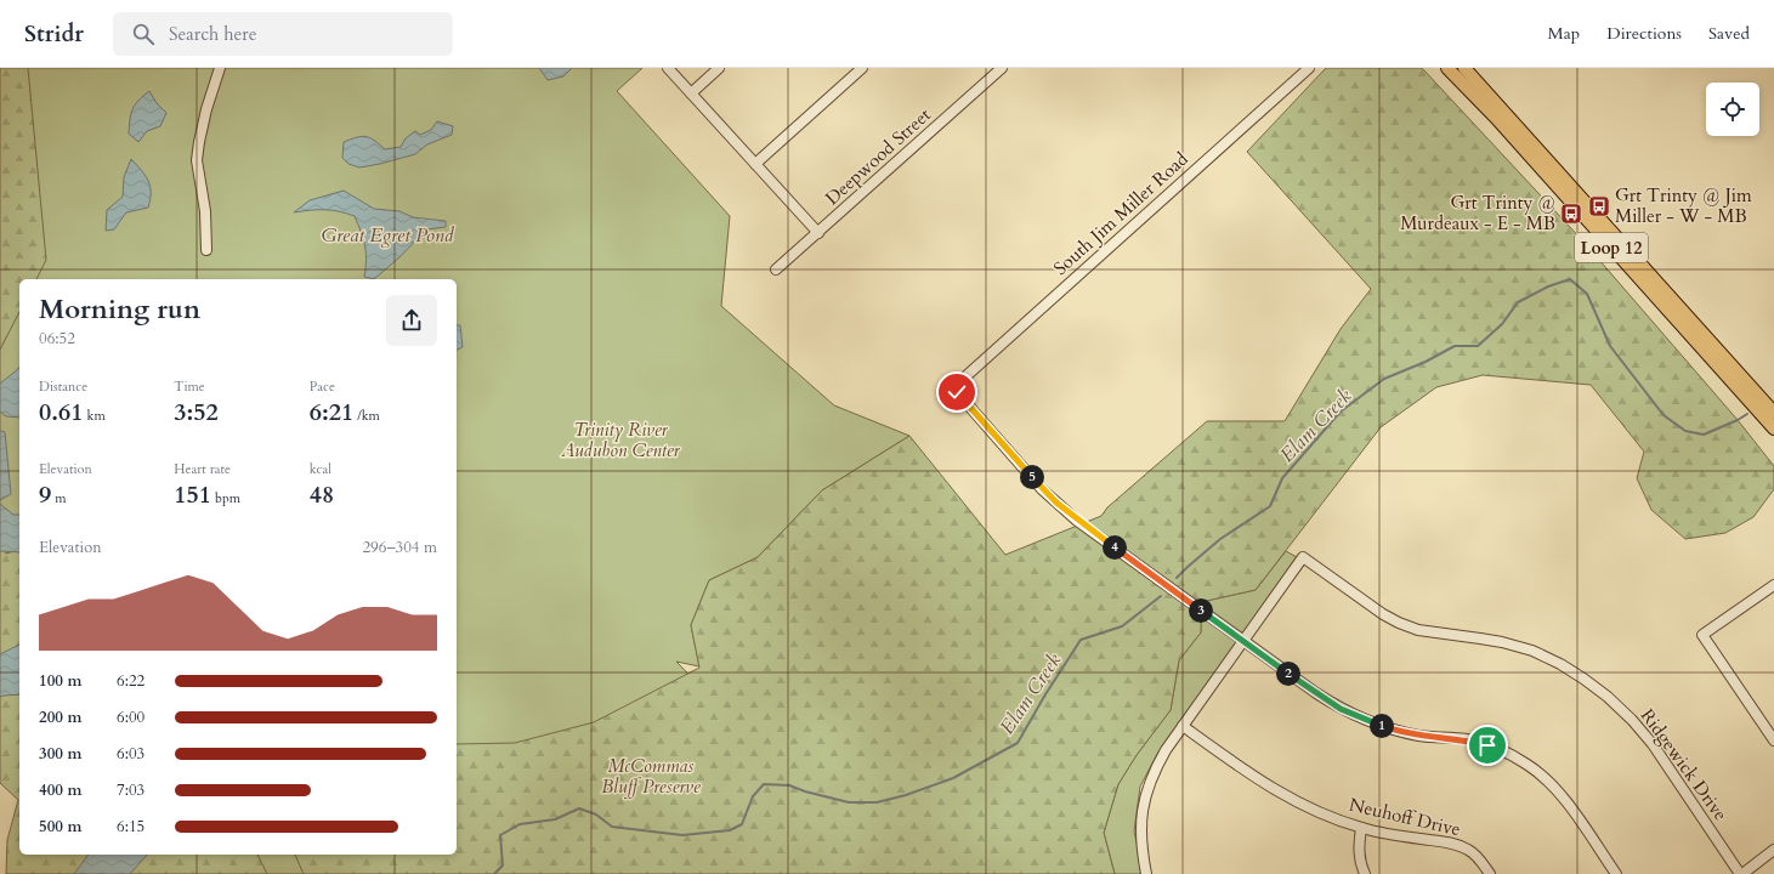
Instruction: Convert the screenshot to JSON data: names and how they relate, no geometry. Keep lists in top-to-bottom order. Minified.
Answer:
{"streets":{"main road":["Loop 12"],"street":["Deepwood Street","South Jim Miller Road","Ridgewick Drive","Neuhoff Drive"]},"crossings":[["South Jim Miller Road","Ridgewick Drive"]],"water":["Great Egret Pond","Elam Creek"],"parks":["Trinity River Audubon Center","McCommas Bluff Preserve"],"places":{"bus stop":["Grt Trinty @ Jim Miller - W - MB","Grt Trinty @ Murdeaux - E - MB"]},"page":{"header":"Stridr","search":"Search here","nav":["Map","Directions","Saved"],"heading":["Morning run","06:52"],"stats":[["Distance","0.61 km"],["Time","3:52"],["Pace","6:21 /km"],["Elevation","9 m"],["Heart rate","151 bpm"],["kcal","48"]],"pins":["5","4","3","2","1"],"chart":["Elevation","296–304 m"],"list":[{"name":"100 m","note":"6:22"},{"name":"200 m","note":"6:00"},{"name":"300 m","note":"6:03"},{"name":"400 m","note":"7:03"},{"name":"500 m","note":"6:15"}]}}
